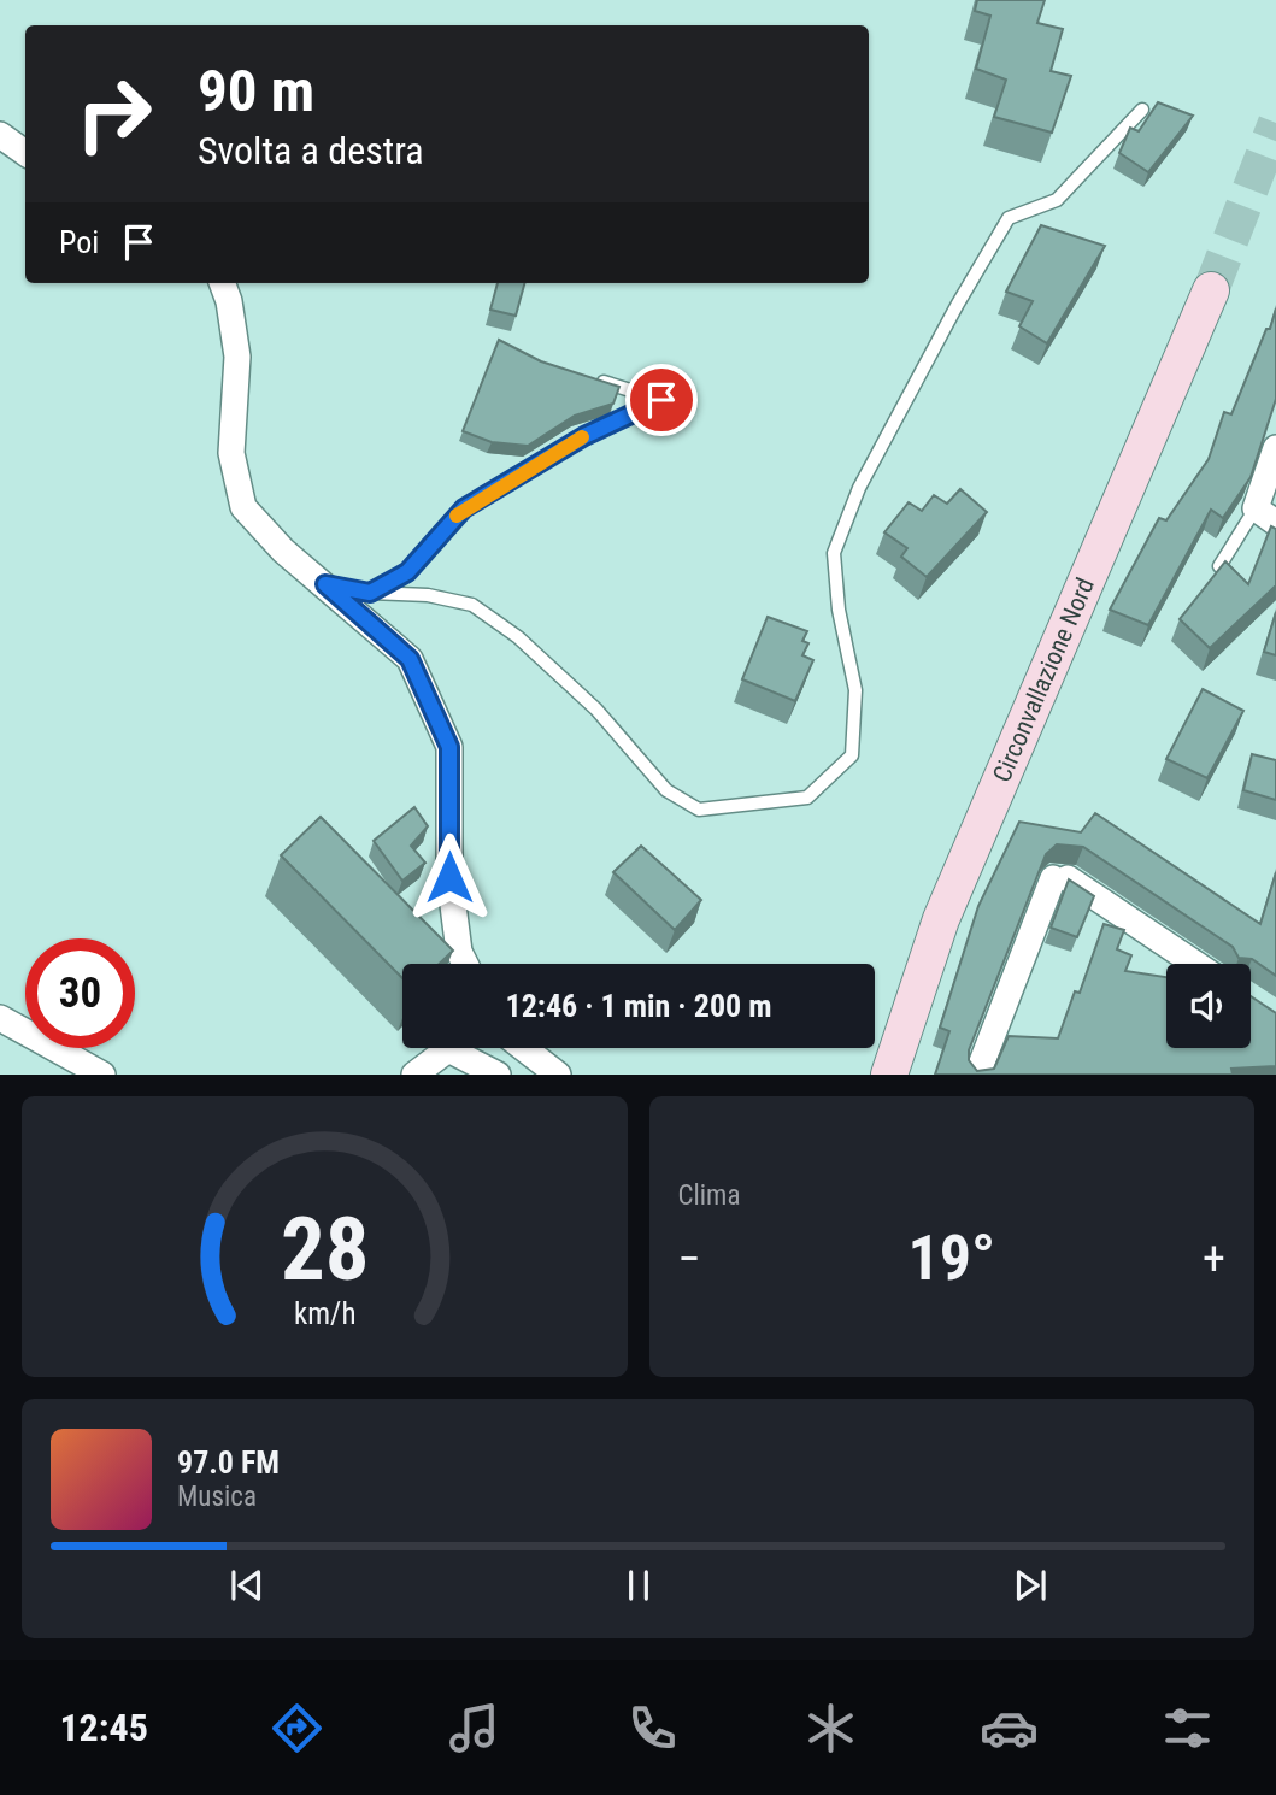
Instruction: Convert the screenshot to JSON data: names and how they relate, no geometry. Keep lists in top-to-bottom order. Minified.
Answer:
{"streets":{"main road":["Circonvallazione Nord"]},"page":{"turn":["90 m","Svolta a destra"],"then":"Poi","limit":"30","trip":"12:46 · 1 min · 200 m","tile":"Clima","heat":["−","19°","+"],"song":["97.0 FM","Musica"],"tabs":"12:45","gauge":["28","km/h"]}}
